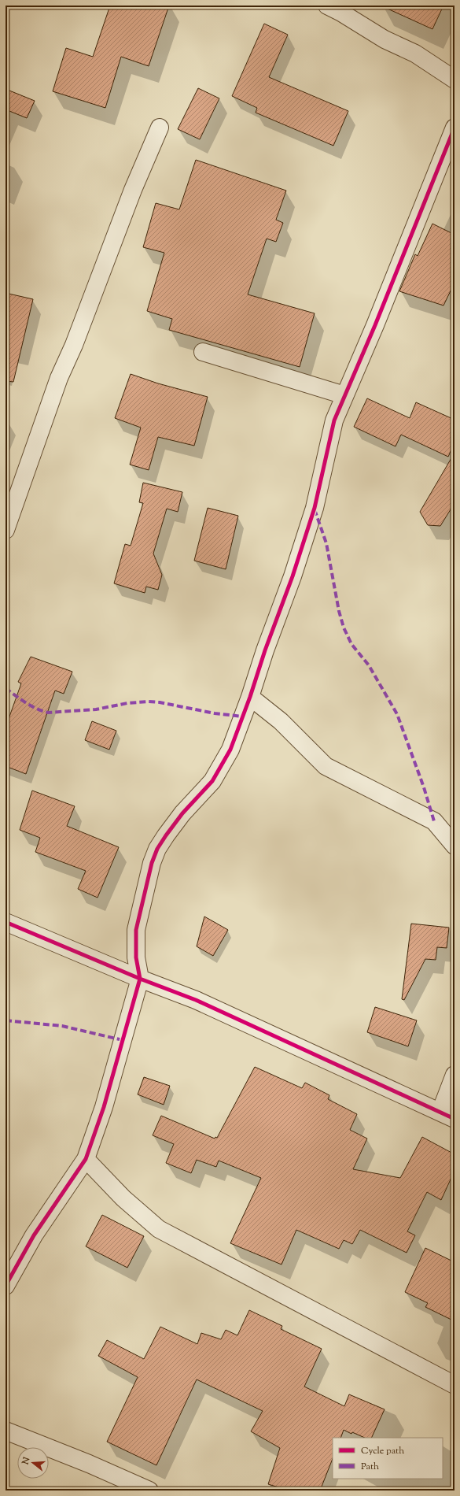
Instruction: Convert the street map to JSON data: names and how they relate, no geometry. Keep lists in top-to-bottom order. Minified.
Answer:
{"legend":["Cycle path","Path"],"north":"left"}
